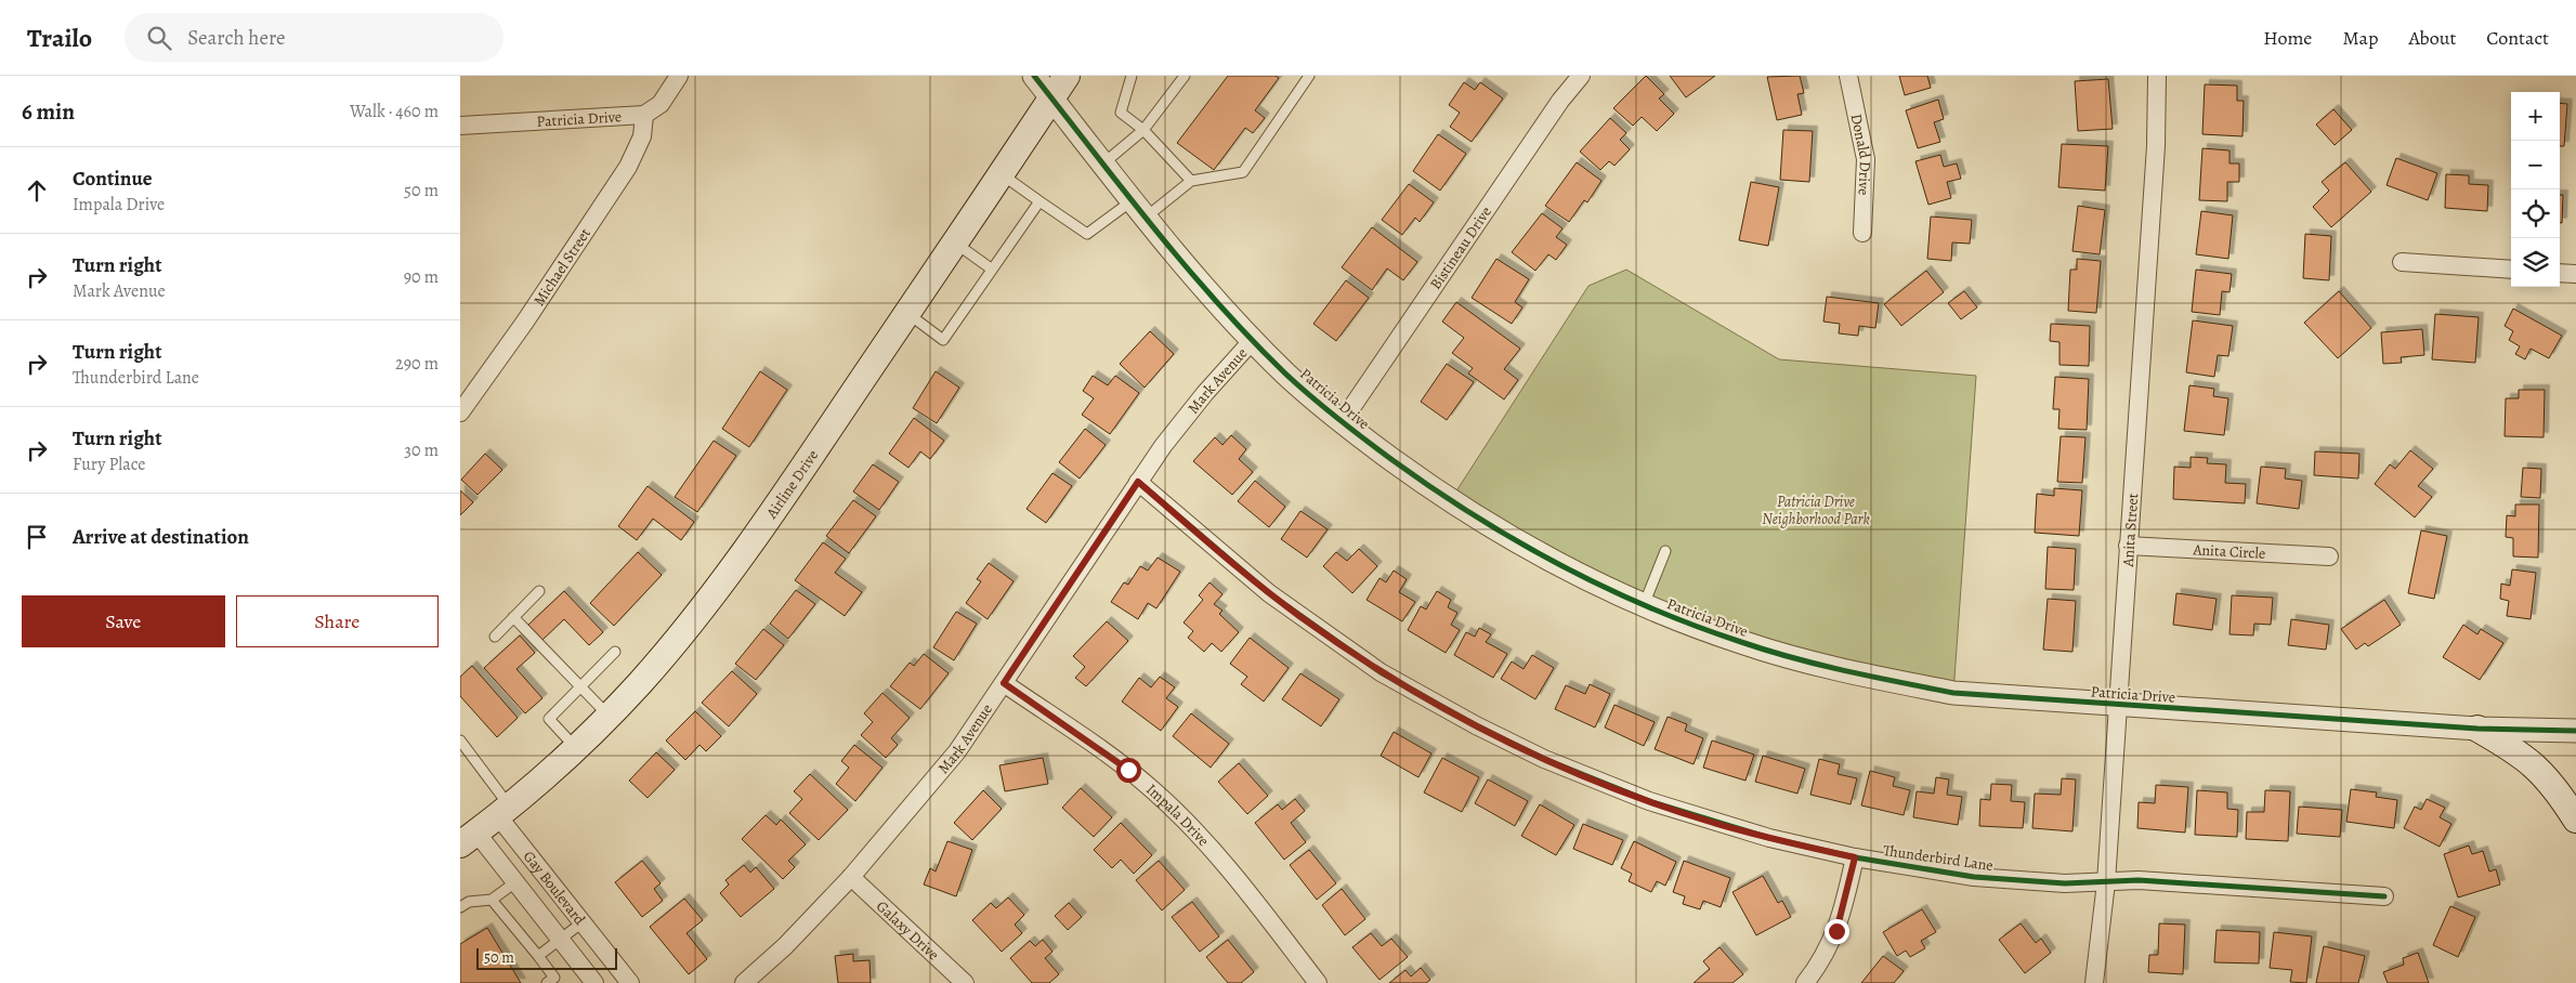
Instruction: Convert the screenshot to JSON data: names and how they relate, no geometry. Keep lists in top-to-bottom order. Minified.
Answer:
{"streets":{"main road":["Airline Drive"],"street":["Patricia Drive","Donald Drive","Bistineau Drive","Michael Street","Mark Avenue","Anita Street","Anita Circle","Impala Drive","Thunderbird Lane","Gay Boulevard","Galaxy Drive"]},"crossings":[["Patricia Drive","Bistineau Drive"],["Patricia Drive","Michael Street"],["Patricia Drive","Mark Avenue"],["Patricia Drive","Airline Drive"],["Patricia Drive","Anita Street"],["Mark Avenue","Impala Drive"],["Mark Avenue","Thunderbird Lane"],["Mark Avenue","Galaxy Drive"],["Airline Drive","Gay Boulevard"],["Anita Street","Anita Circle"],["Anita Street","Thunderbird Lane"]],"parks":["Patricia Drive Neighborhood Park"],"scale_bar":"50 m","page":{"header":"Trailo","search":"Search here","nav":["Home","Map","About","Contact"],"heading":["6 min","Walk · 460 m"],"map_buttons":["+","−"],"list":[["Continue","Impala Drive","50 m"],["Turn right","Mark Avenue","90 m"],["Turn right","Thunderbird Lane","290 m"],["Turn right","Fury Place","30 m"],"Arrive at destination"],"buttons":["Save","Share"],"scale":"50 m"}}
